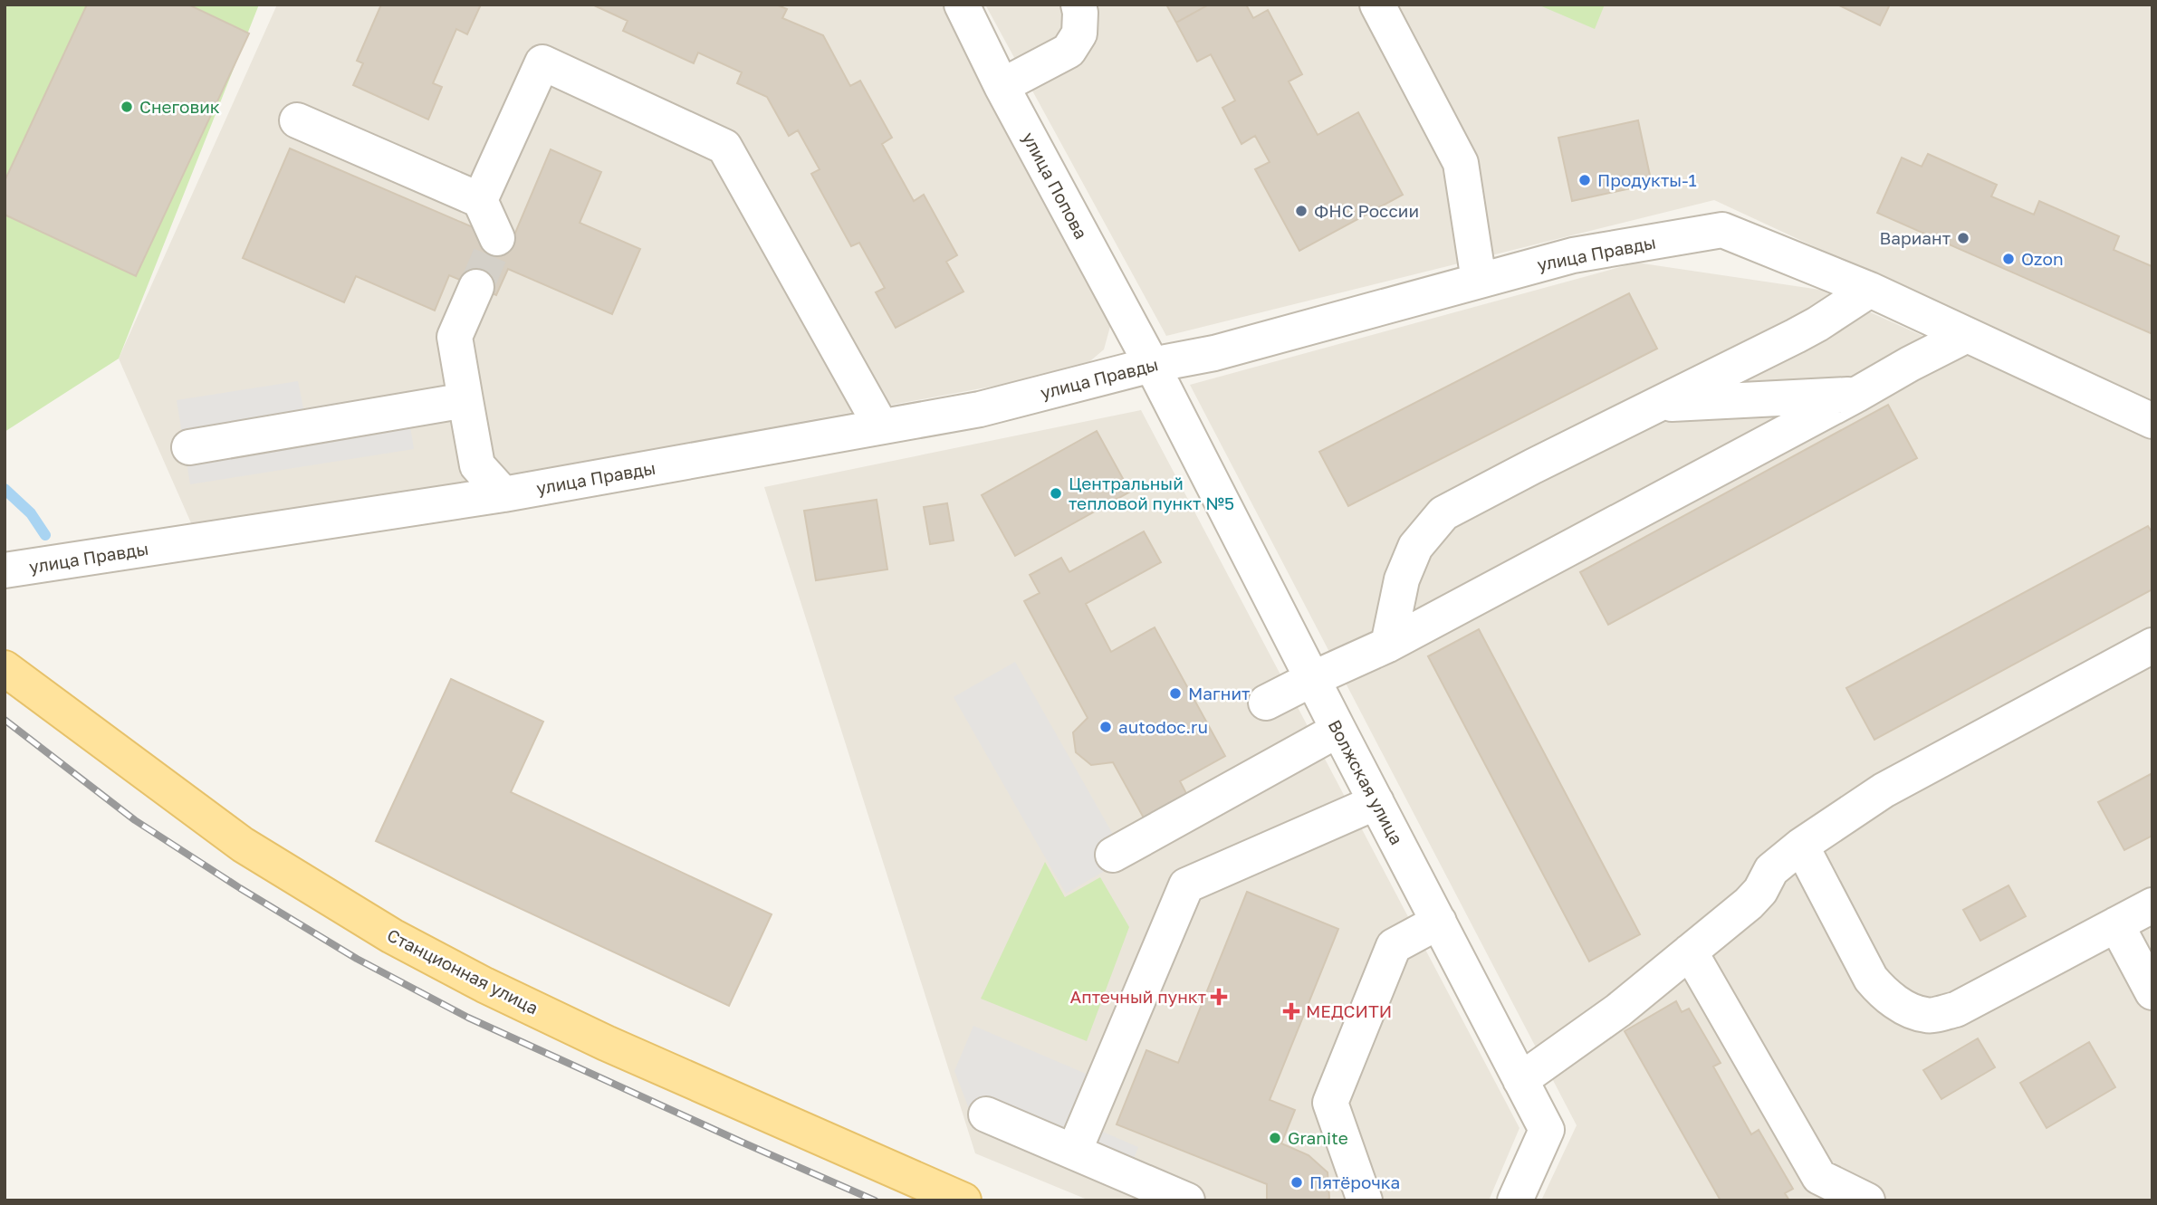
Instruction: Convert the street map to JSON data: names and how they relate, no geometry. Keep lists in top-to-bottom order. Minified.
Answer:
{"streets":{"main road":["Станционная улица"],"street":["улица Попова","улица Правды","Волжская улица"]},"crossings":[["улица Попова","улица Правды"],["улица Попова","Волжская улица"],["улица Правды","Волжская улица"]],"places":{"other":["Снеговик","Продукты-1","ФНС России","Вариант","Ozon","Центральный тепловой пункт №5","Магнит","autodoc.ru","Granite","Пятёрочка"],"health":["Аптечный пункт","МЕДСИТИ"]}}
